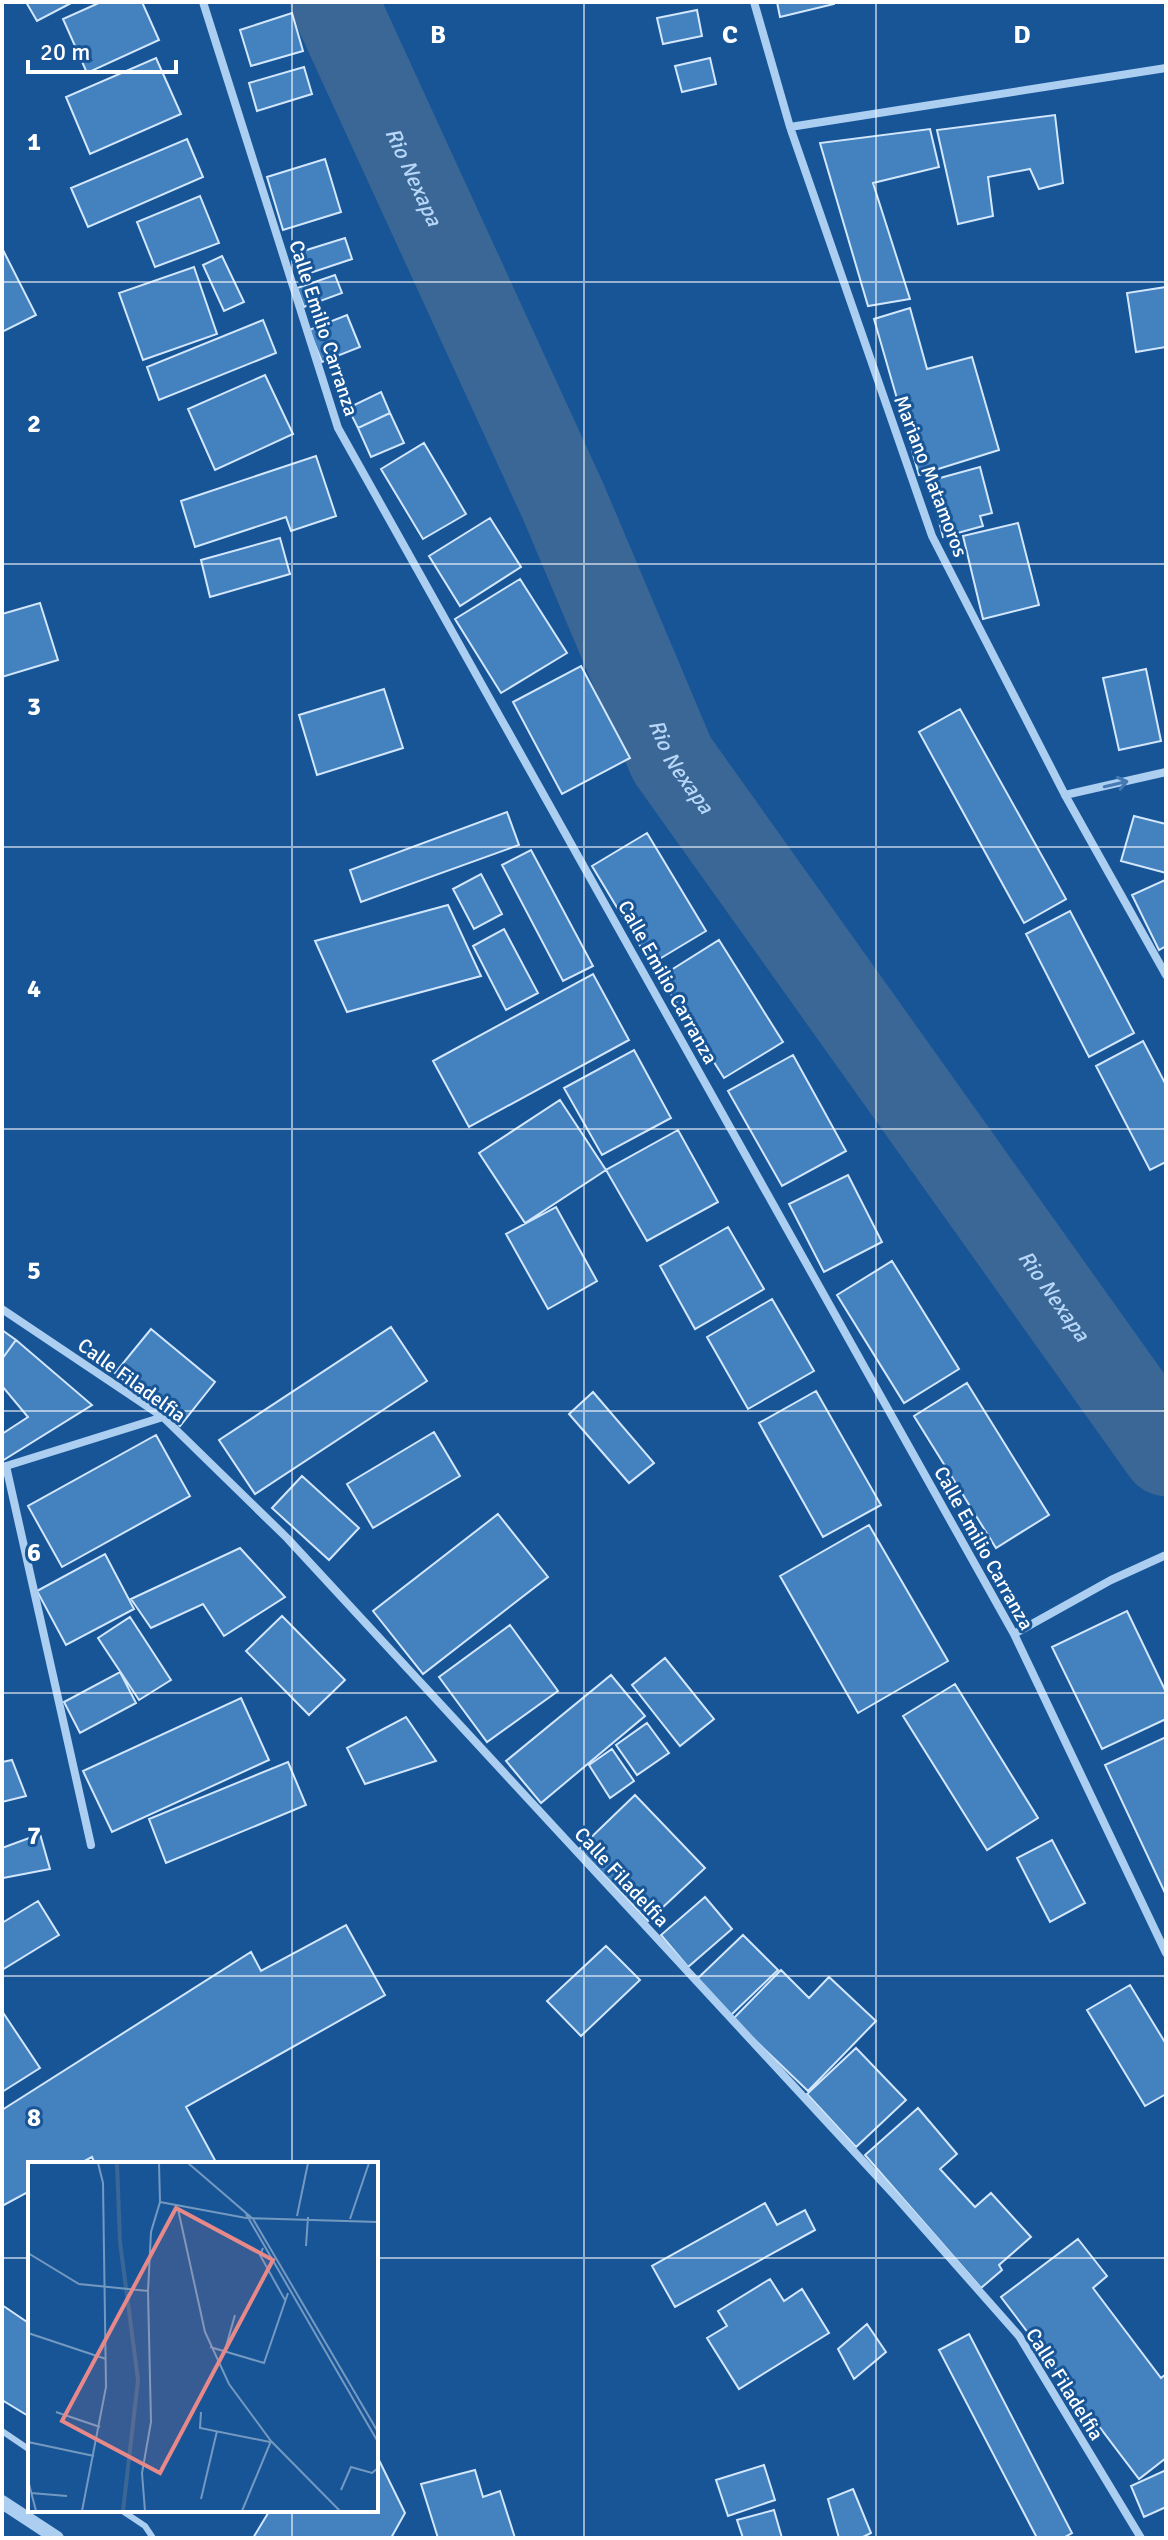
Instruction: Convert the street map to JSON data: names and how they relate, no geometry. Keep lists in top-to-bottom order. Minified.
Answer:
{"streets":{"street":["Calle Emilio Carranza","Mariano Matamoros","Calle Filadelfia"]},"water":["Rio Nexapa"],"scale_bar":"20 m","grid":{"columns":["B","C","D"],"rows":["1","2","3","4","5","6","7","8"]}}
